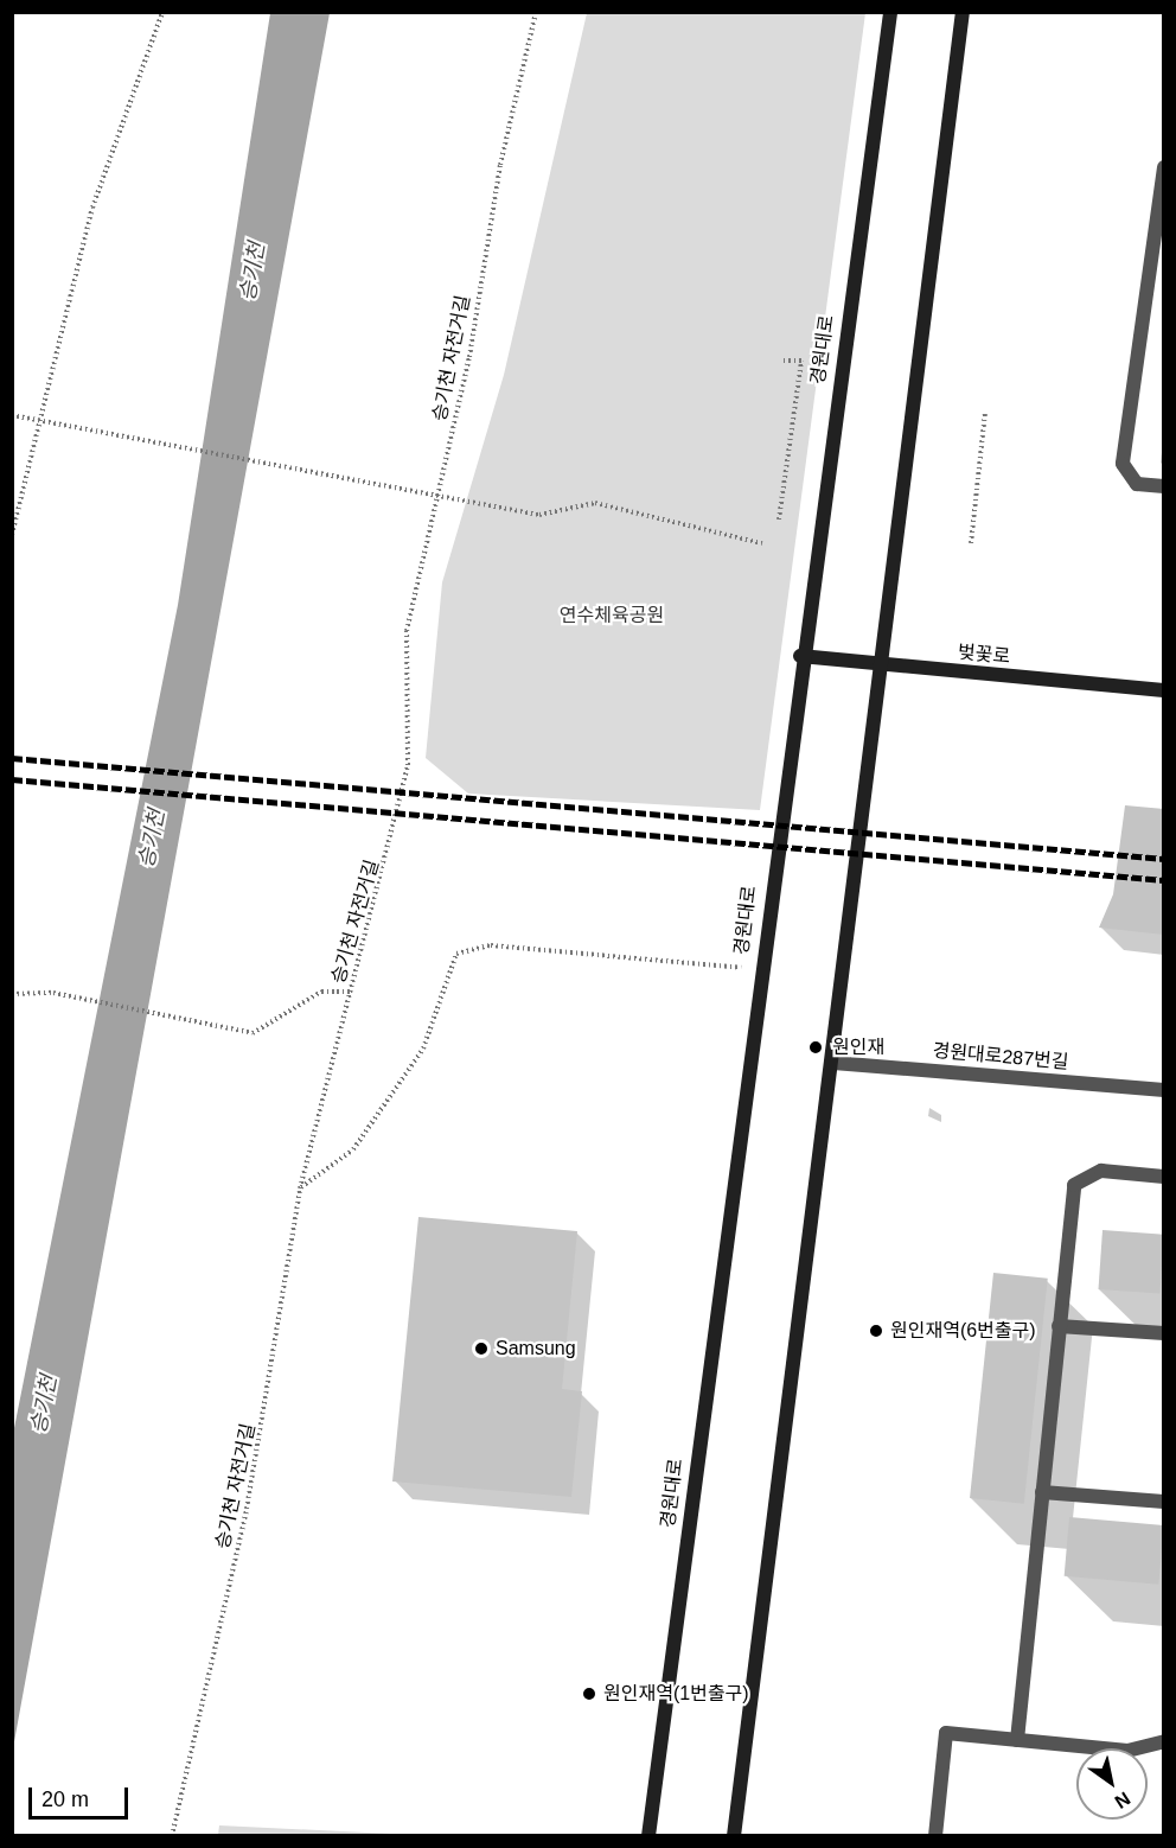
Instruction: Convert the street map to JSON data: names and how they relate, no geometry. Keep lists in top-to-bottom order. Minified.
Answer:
{"streets":{"main road":["경원대로","벚꽃로"],"street":["경원대로287번길"],"path":["승기천 자전거길"]},"crossings":[["경원대로","벚꽃로"]],"water":["승기천"],"parks":["연수체육공원"],"places":["원인재","원인재역(6번출구)","Samsung","원인재역(1번출구)"],"scale_bar":"20 m","north":"bottom right"}
